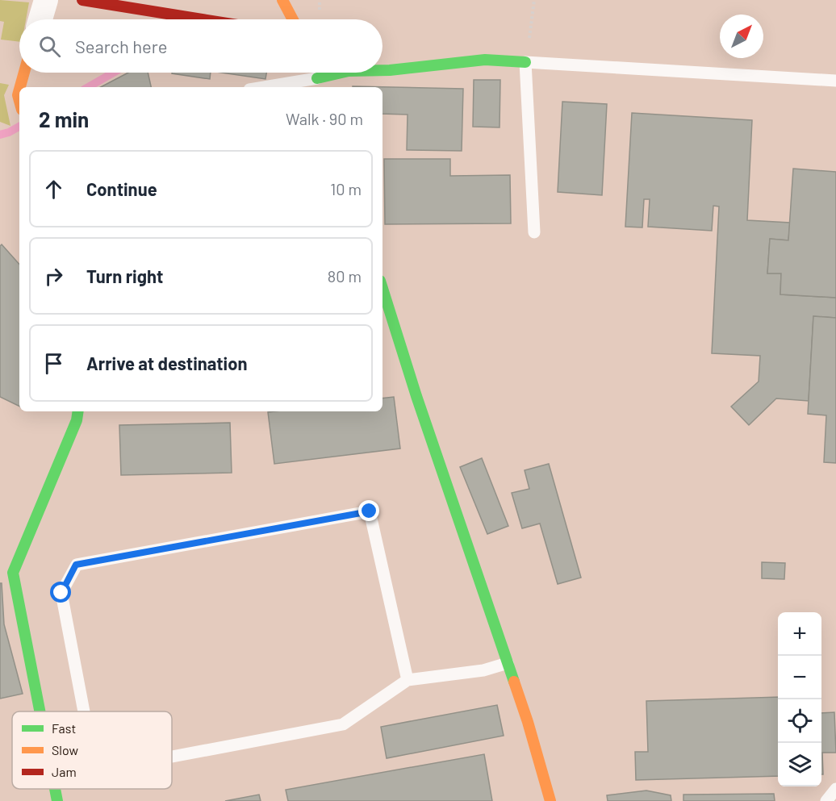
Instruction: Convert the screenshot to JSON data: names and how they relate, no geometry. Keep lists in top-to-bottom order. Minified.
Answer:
{"legend":["Fast","Slow","Jam"],"north":"top right","page":{"search":"Search here","heading":["2 min","Walk · 90 m"],"list":[["Continue","10 m"],["Turn right","80 m"],"Arrive at destination"],"map_buttons":["+","−"]}}
